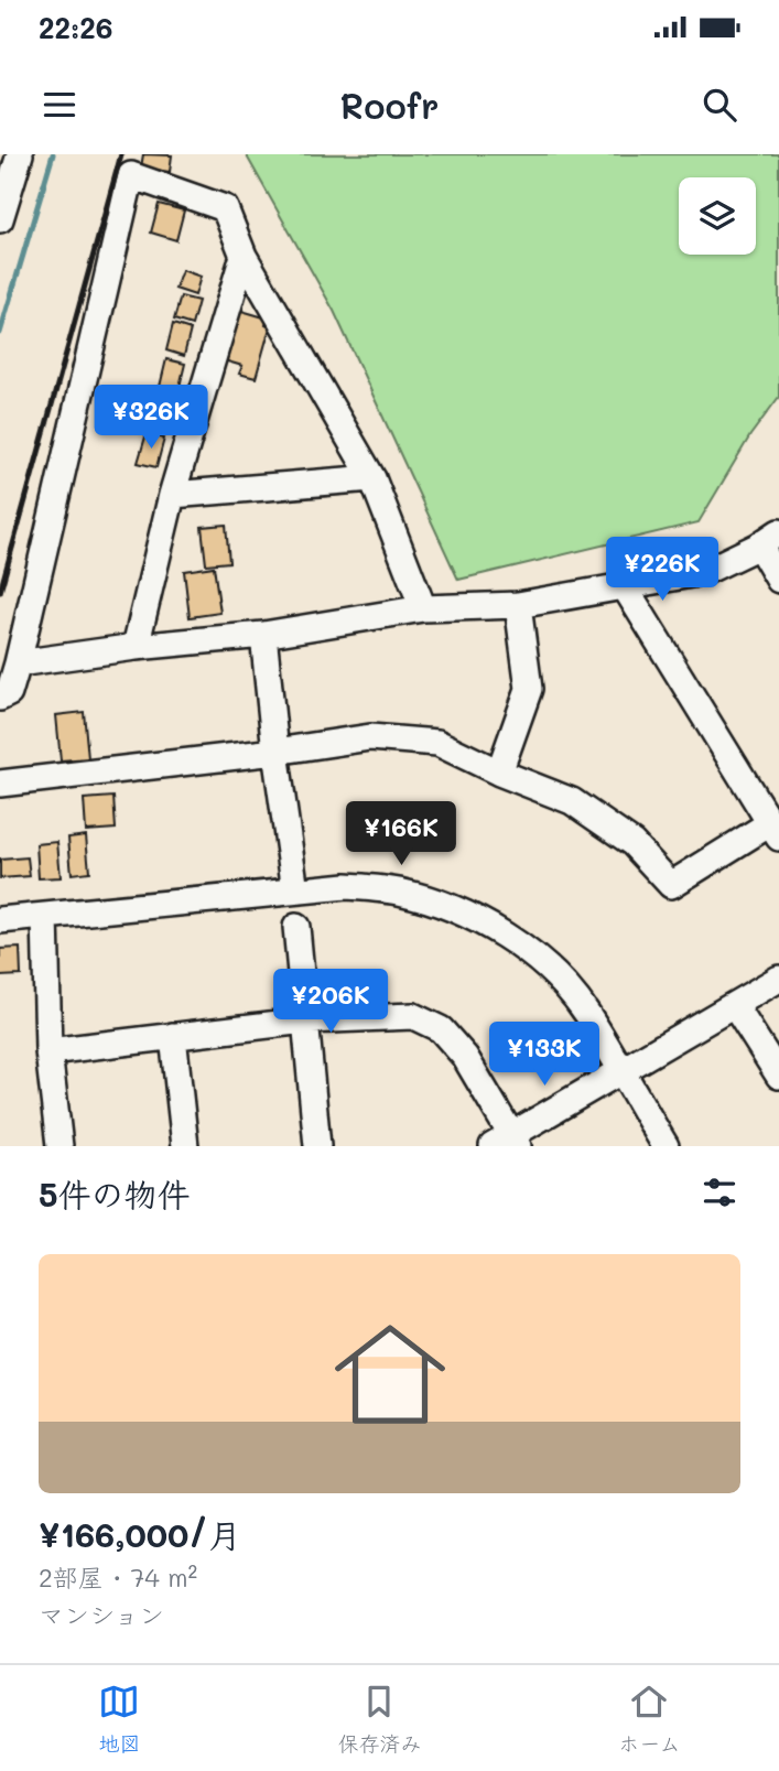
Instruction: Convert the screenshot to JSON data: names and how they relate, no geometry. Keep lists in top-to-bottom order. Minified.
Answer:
{"page":{"status":"22:26","header":"Roofr","price":["¥326K","¥226K","¥166K","¥206K","¥133K"],"heading":"5件の物件","list":[{"name":"¥166,000/月","note":"2部屋 · 74 m² · マンション"}],"tabs":["地図","保存済み","ホーム"]}}
